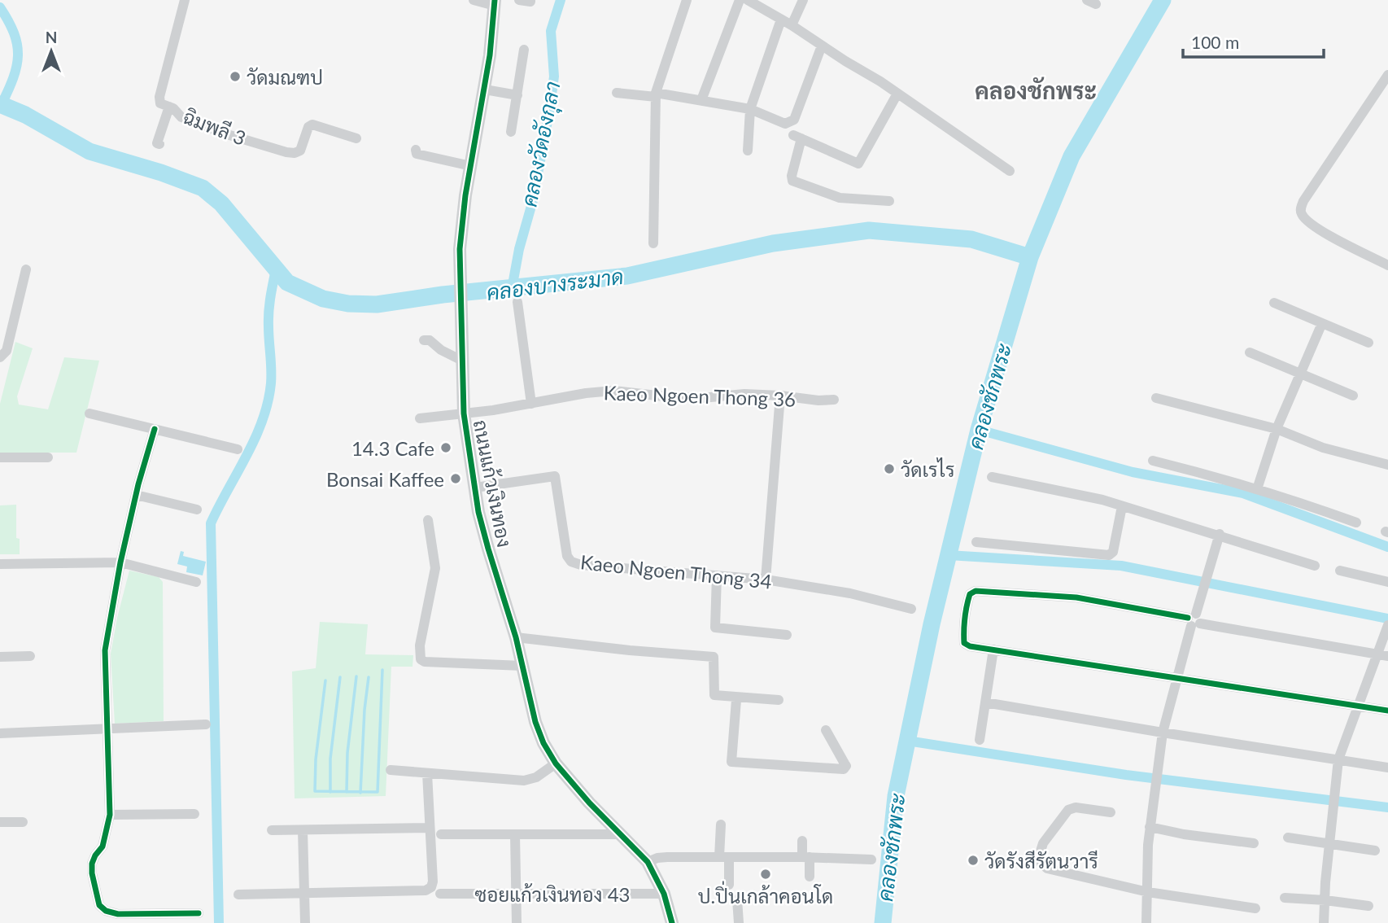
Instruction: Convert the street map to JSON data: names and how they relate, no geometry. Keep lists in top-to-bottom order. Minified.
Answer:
{"streets":{"street":["ฉิมพลี 3","Kaeo Ngoen Thong 36","ถนนแก้วเงินทอง","Kaeo Ngoen Thong 34","ซอยแก้วเงินทอง 43"]},"crossings":[["Kaeo Ngoen Thong 36","ถนนแก้วเงินทอง"],["ถนนแก้วเงินทอง","Kaeo Ngoen Thong 34"],["ถนนแก้วเงินทอง","ซอยแก้วเงินทอง 43"]],"districts":["คลองชักพระ"],"water":["คลองวัดอังกุลา","คลองบางระมาด","คลองชักพระ"],"places":["วัดมณฑป","14.3 Cafe","วัดเรไร","Bonsai Kaffee","วัดรังสีรัตนวารี","ป.ปิ่นเกล้าคอนโด"],"scale_bar":"100 m","north":"top"}
